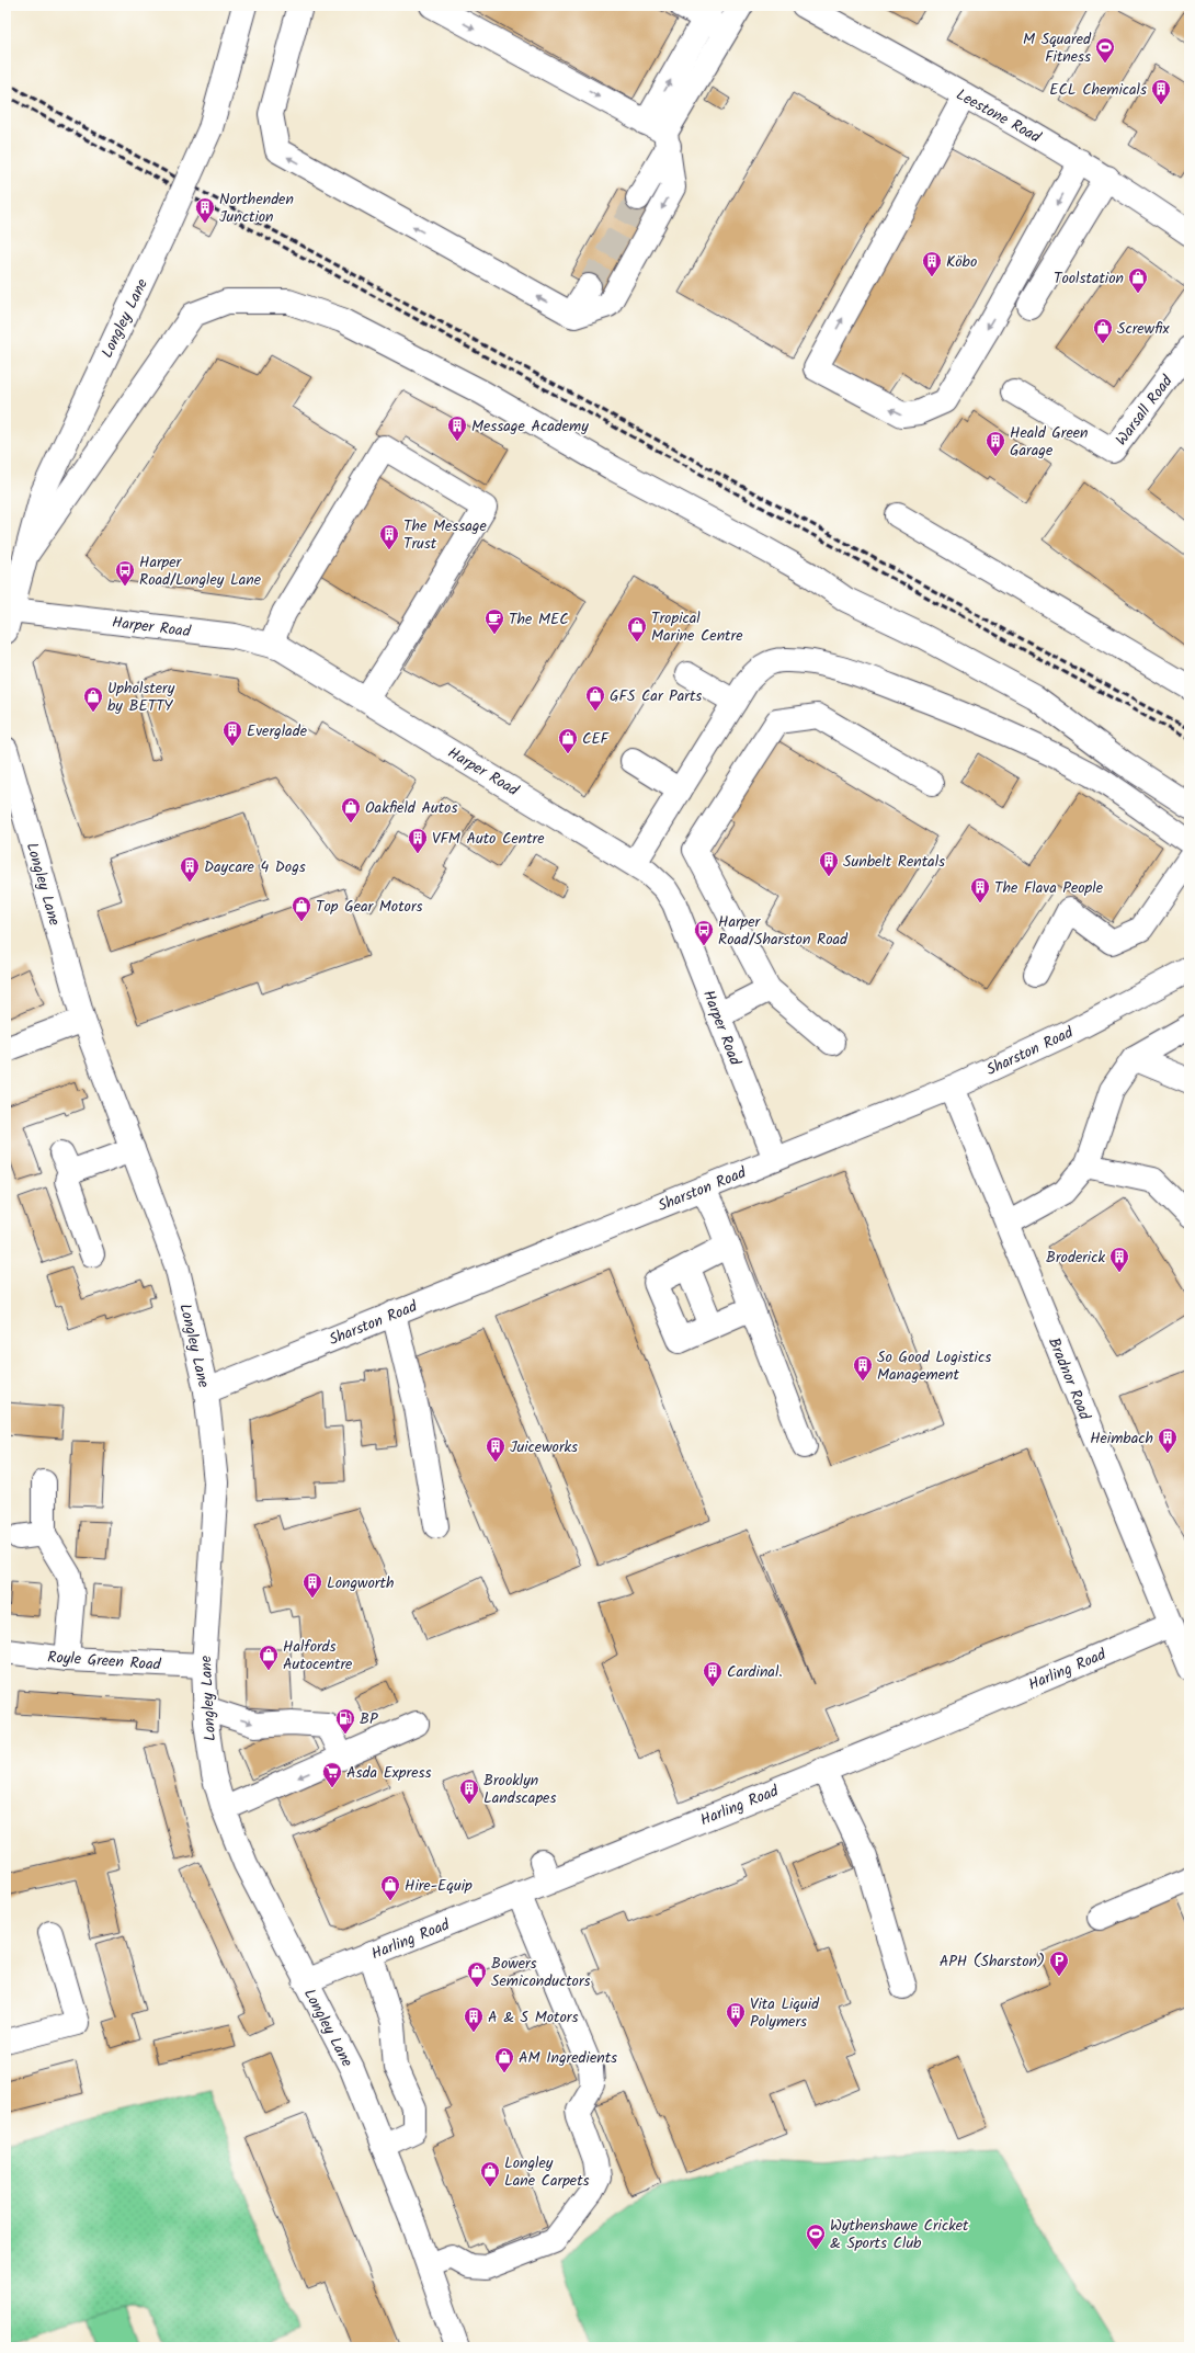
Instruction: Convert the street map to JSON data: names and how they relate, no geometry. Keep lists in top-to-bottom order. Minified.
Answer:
{"streets":{"street":["Leestone Road","Longley Lane","Warsall Road","Harper Road","Sharston Road","Bradnor Road","Royle Green Road","Harling Road"]},"crossings":[["Longley Lane","Harper Road"],["Longley Lane","Sharston Road"],["Longley Lane","Royle Green Road"],["Longley Lane","Harling Road"],["Harper Road","Sharston Road"],["Sharston Road","Bradnor Road"],["Bradnor Road","Harling Road"]],"places":{"sports":["M Squared Fitness","Wythenshawe Cricket & Sports Club"],"building":["ECL Chemicals","Northenden Junction","Köbo","Message Academy","Heald Green Garage","The Message Trust","Everglade","VFM Auto Centre","Sunbelt Rentals","Daycare 4 Dogs","The Flava People","Broderick","So Good Logistics Management","Heimbach","Juiceworks","Longworth","Cardinal.","Brooklyn Landscapes","Vita Liquid Polymers","A & S Motors"],"shop":["Toolstation","Screwfix","Tropical Marine Centre","GFS Car Parts","Upholstery by BETTY","CEF","Oakfield Autos","Top Gear Motors","Halfords Autocentre","Hire-Equip","Bowers Semiconductors","AM Ingredients","Longley Lane Carpets"],"bus stop":["Harper Road/Longley Lane","Harper Road/Sharston Road"],"cafe":["The MEC"],"fuel station":["BP"],"supermarket":["Asda Express"],"parking":["APH (Sharston)"]}}
